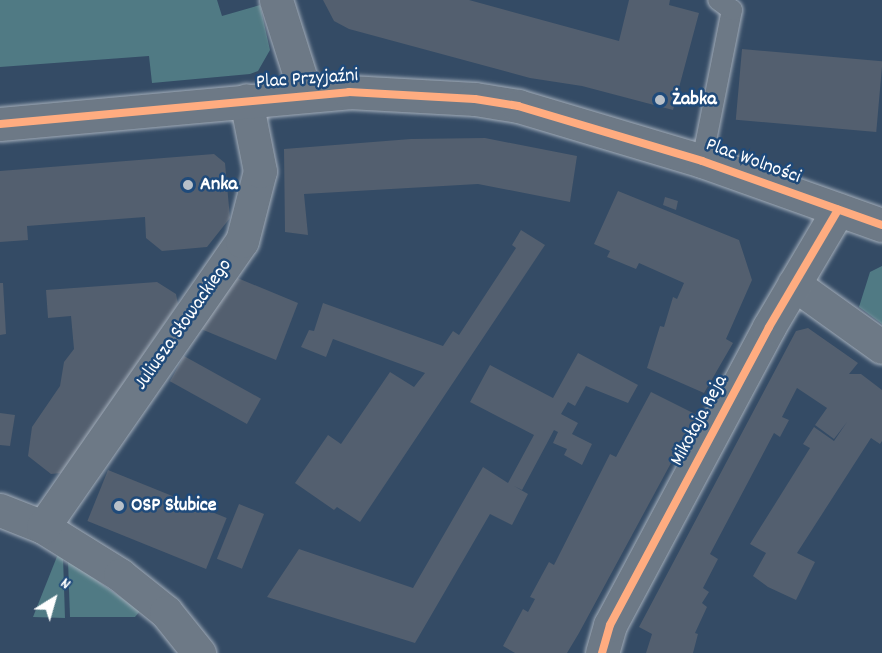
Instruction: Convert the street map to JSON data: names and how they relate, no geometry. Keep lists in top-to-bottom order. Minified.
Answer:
{"streets":{"street":["Plac Przyjaźni","Plac Wolności","Juliusza Słowackiego","Mikołaja Reja"]},"crossings":[["Plac Przyjaźni","Plac Wolności"],["Plac Przyjaźni","Juliusza Słowackiego"],["Plac Wolności","Mikołaja Reja"]],"places":["Żabka","Anka","OSP Słubice"],"north":"top right"}
